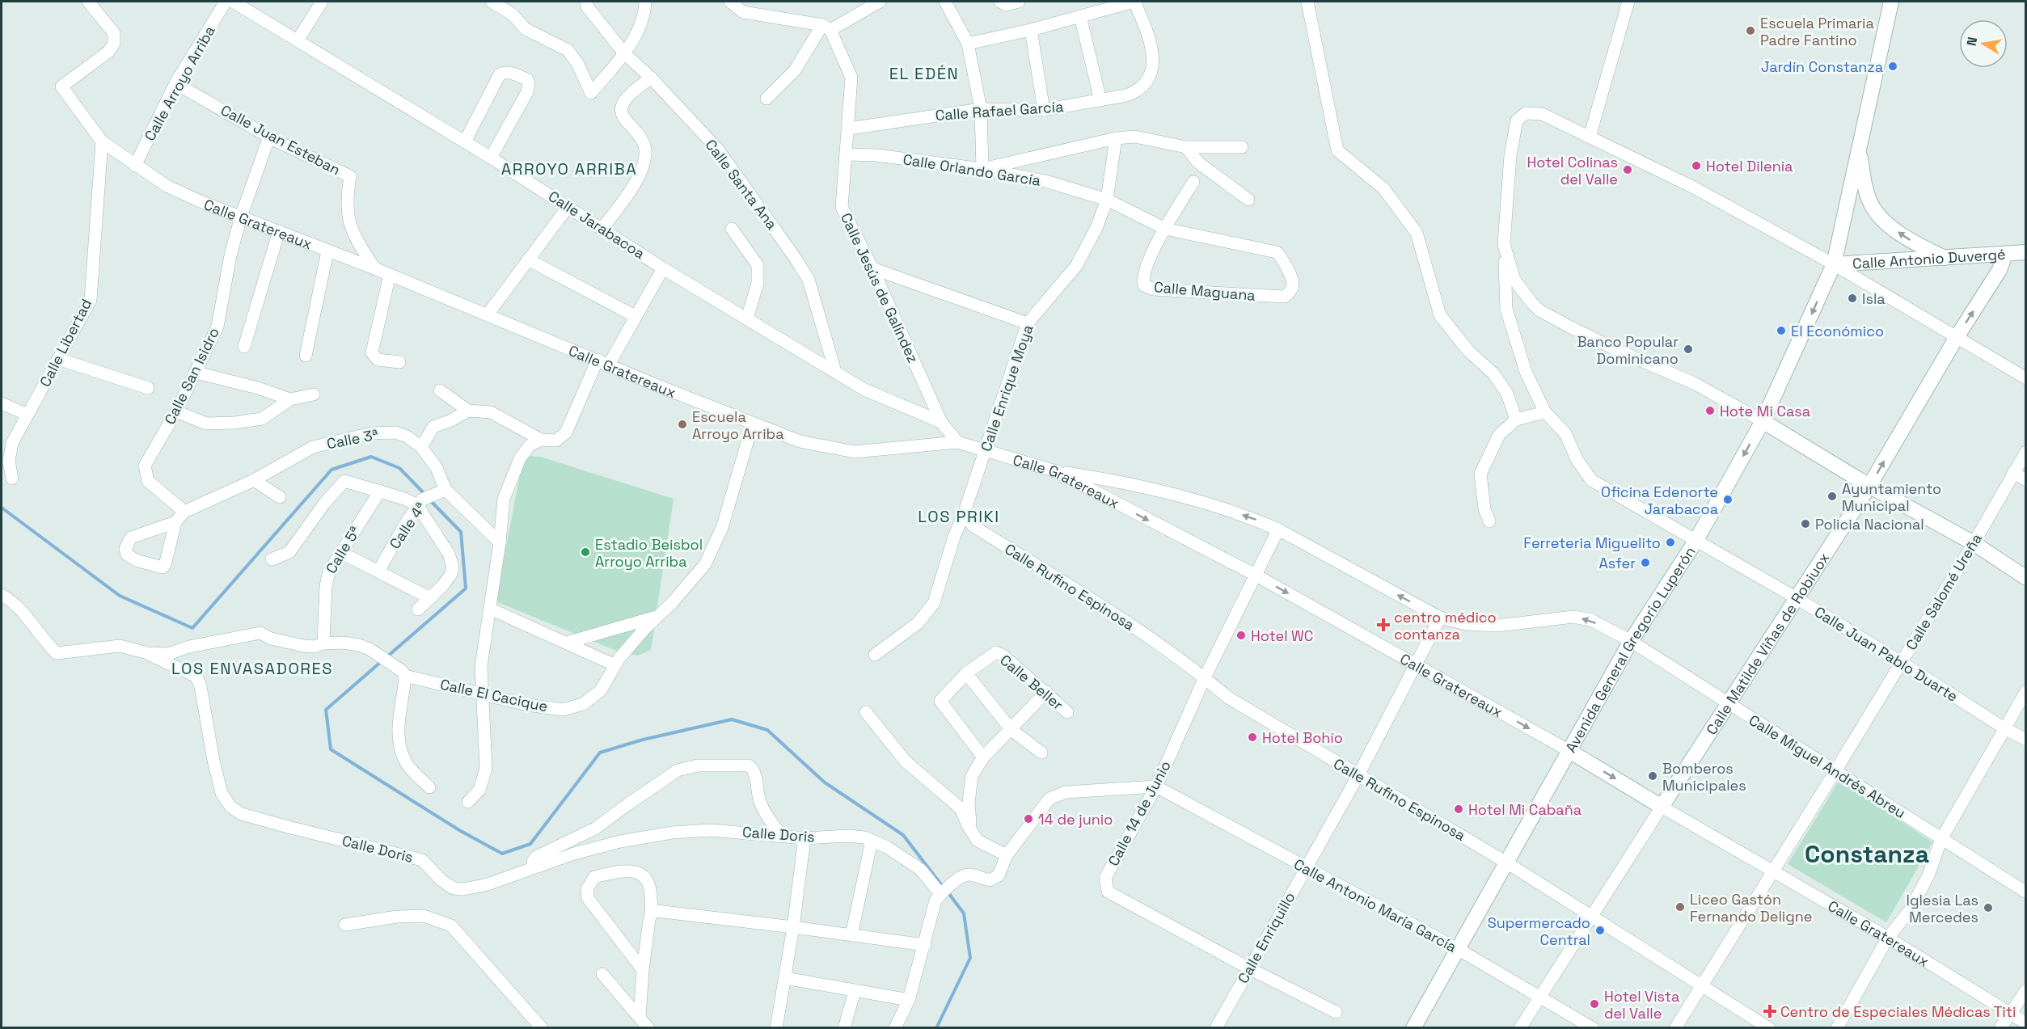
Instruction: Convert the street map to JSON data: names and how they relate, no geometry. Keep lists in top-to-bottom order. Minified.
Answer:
{"streets":{"main road":["Calle Gratereaux","Calle Antonio Duvergé","Calle Matilde Viñas de Robiuox","Avenida General Gregorio Luperón"],"street":["Calle Arroyo Arriba","Calle Rafael García","Calle Juan Esteban","Calle Orlando García","Calle Santa Ana","Calle Jarabacoa","Calle Jesús de Galíndez","Calle Maguana","Calle Libertad","Calle San Isidro","Calle Enrique Moya","Calle 3ª","Calle 4ª","Calle 5ª","Calle Rufino Espinosa","Calle Salomé Ureña","Calle Juan Pablo Duarte","Calle Beller","Calle El Cacique","Calle Miguel Andrés Abreu","Calle 14 de Junio","Calle Doris","Calle Antonio María García","Calle Enriquillo"]},"crossings":[["Calle Arroyo Arriba","Calle Juan Esteban"],["Calle Arroyo Arriba","Calle Gratereaux"],["Calle Rafael García","Calle Jesús de Galíndez"],["Calle Juan Esteban","Calle Gratereaux"],["Calle Juan Esteban","Calle San Isidro"],["Calle Orlando García","Calle Jesús de Galíndez"],["Calle Orlando García","Calle Maguana"],["Calle Orlando García","Calle Enrique Moya"],["Calle Santa Ana","Calle Jarabacoa"],["Calle Gratereaux","Calle Jesús de Galíndez"],["Calle Gratereaux","Calle Libertad"],["Calle Gratereaux","Calle San Isidro"],["Calle Gratereaux","Calle Enrique Moya"],["Calle Gratereaux","Calle Salomé Ureña"],["Calle Gratereaux","Calle Matilde Viñas de Robiuox"],["Calle Gratereaux","Avenida General Gregorio Luperón"],["Calle Gratereaux","Calle Miguel Andrés Abreu"],["Calle Gratereaux","Calle 14 de Junio"],["Calle Gratereaux","Calle Enriquillo"],["Calle Jarabacoa","Calle Jesús de Galíndez"],["Calle Antonio Duvergé","Calle Matilde Viñas de Robiuox"],["Calle Antonio Duvergé","Avenida General Gregorio Luperón"],["Calle San Isidro","Calle 3ª"],["Calle Enrique Moya","Calle Rufino Espinosa"],["Calle 3ª","Calle 4ª"],["Calle Rufino Espinosa","Calle Salomé Ureña"],["Calle Rufino Espinosa","Calle Matilde Viñas de Robiuox"],["Calle Rufino Espinosa","Avenida General Gregorio Luperón"],["Calle Rufino Espinosa","Calle 14 de Junio"],["Calle Rufino Espinosa","Calle Enriquillo"],["Calle Salomé Ureña","Calle Juan Pablo Duarte"],["Calle Salomé Ureña","Calle Miguel Andrés Abreu"],["Calle Matilde Viñas de Robiuox","Calle Juan Pablo Duarte"],["Calle Matilde Viñas de Robiuox","Calle Miguel Andrés Abreu"],["Calle Matilde Viñas de Robiuox","Calle Antonio María García"],["Avenida General Gregorio Luperón","Calle Juan Pablo Duarte"],["Avenida General Gregorio Luperón","Calle Miguel Andrés Abreu"],["Avenida General Gregorio Luperón","Calle Antonio María García"],["Calle Miguel Andrés Abreu","Calle 14 de Junio"],["Calle Miguel Andrés Abreu","Calle Enriquillo"],["Calle 14 de Junio","Calle Antonio María García"],["Calle 14 de Junio","Calle Enriquillo"],["Calle Antonio María García","Calle Enriquillo"]],"one_way":["Calle Miguel Andrés Abreu"],"districts":["EL EDÉN","ARROYO ARRIBA","LOS PRIKI","LOS ENVASADORES","Constanza"],"places":{"other":["Escuela Primaria Padre Fantino","Jardín Constanza","Hotel Dilenia","Hotel Colinas del Valle","Isla","El Económico","Banco Popular Dominicano","Hote Mi Casa","Escuela Arroyo Arriba","Ayuntamiento Municipal","Oficina Edenorte Jarabacoa","Policia Nacional","Ferreteria Miguelito","Estadio Beisbol Arroyo Arriba","Asfer","Hotel WC","Hotel Bohío","Bomberos Municipales","Hotel Mi Cabaña","14 de junio","Liceo Gastón Fernando Deligne","Iglesia Las Mercedes","Supermercado Central","Hotel Vista del Valle"],"health":["centro médico contanza","Centro de Especiales Médicas Titi"]},"north":"left"}
